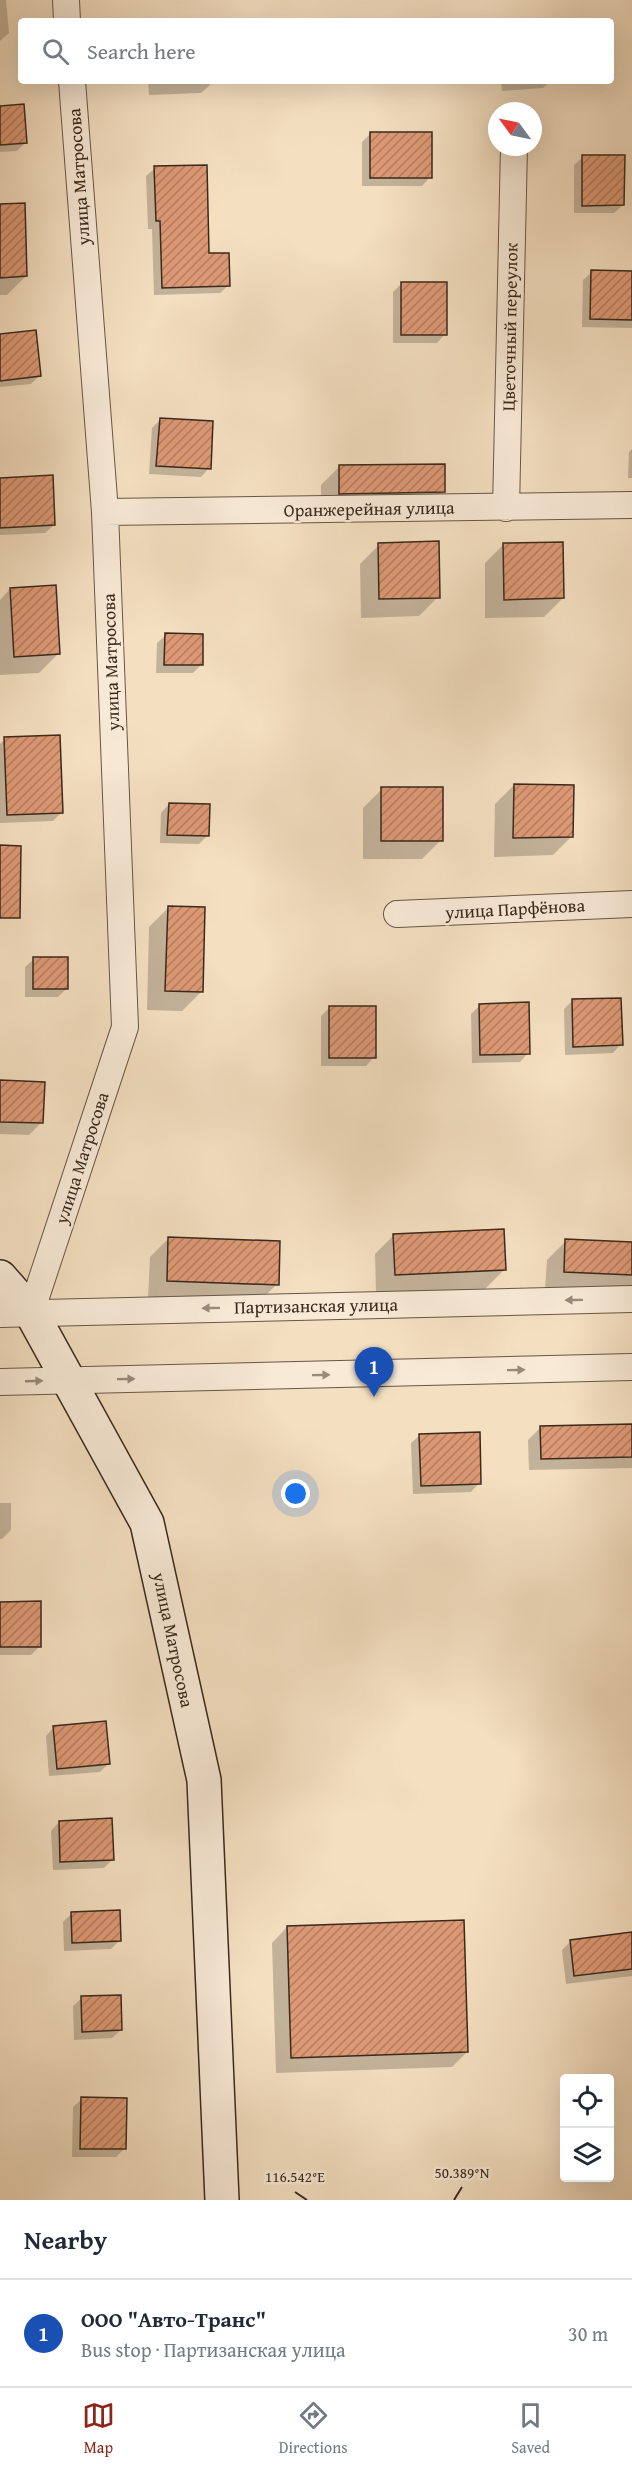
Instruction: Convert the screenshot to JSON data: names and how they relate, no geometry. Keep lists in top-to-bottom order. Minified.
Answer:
{"streets":{"main road":["улица Матросова"],"street":["Цветочный переулок","Оранжерейная улица","улица Парфёнова","Партизанская улица"]},"crossings":[["улица Матросова","Оранжерейная улица"],["улица Матросова","Партизанская улица"],["Цветочный переулок","Оранжерейная улица"]],"north":"top left","page":{"search":"Search here","pins":"1","heading":"Nearby","list":[{"mark":"1","name":"ООО \"Авто-Транс\"","note":"Bus stop · Партизанская улица","value":"30 m"}],"nav":["Map","Directions","Saved"]},"coordinates":["50.389°N","116.542°E"]}
